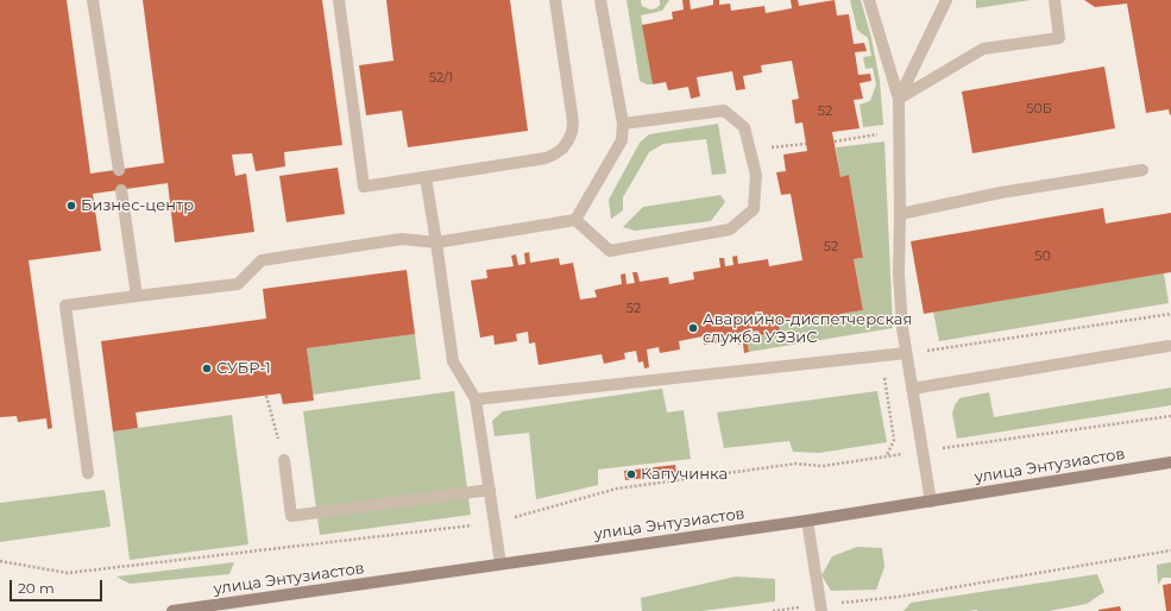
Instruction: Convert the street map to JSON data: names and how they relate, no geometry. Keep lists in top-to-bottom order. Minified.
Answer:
{"streets":{"main road":["улица Энтузиастов"]},"places":["Бизнес-центр","Аварийно-диспетчерская служба УЭЗиС","СУБР-1","Капучинка"],"house_numbers":["52/1","50Б","52","52","50","52"],"scale_bar":"20 m"}
